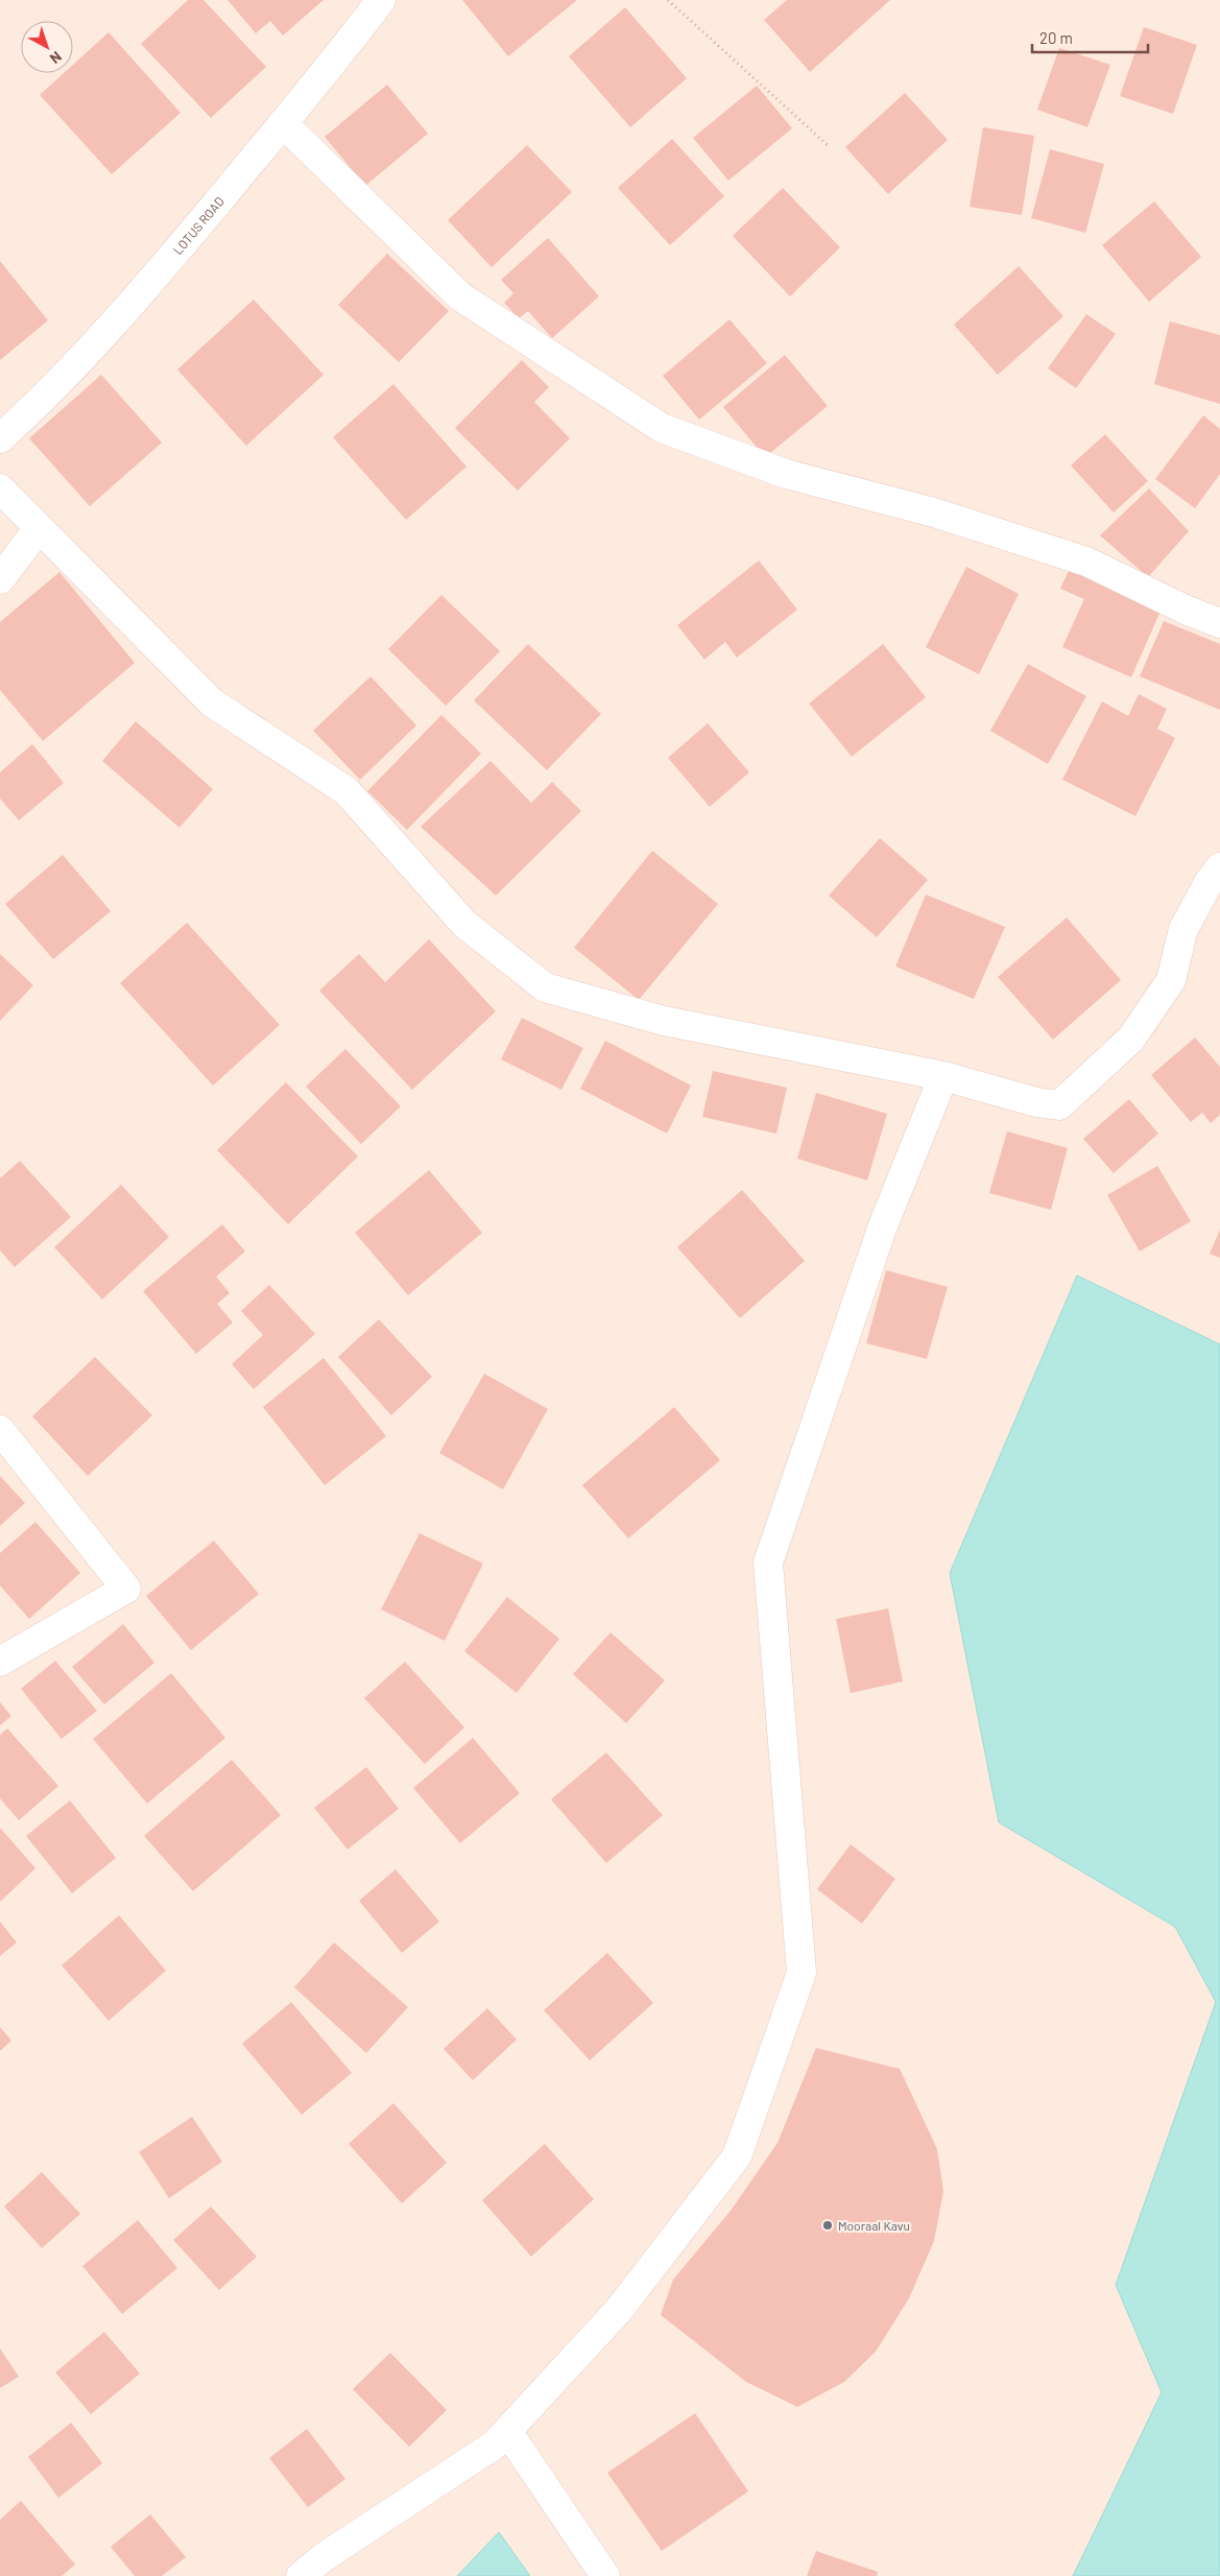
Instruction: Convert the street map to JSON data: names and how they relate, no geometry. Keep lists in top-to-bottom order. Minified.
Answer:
{"streets":{"street":["LOTUS ROAD"]},"places":["Mooraal Kavu"],"scale_bar":"20 m","north":"bottom right"}
